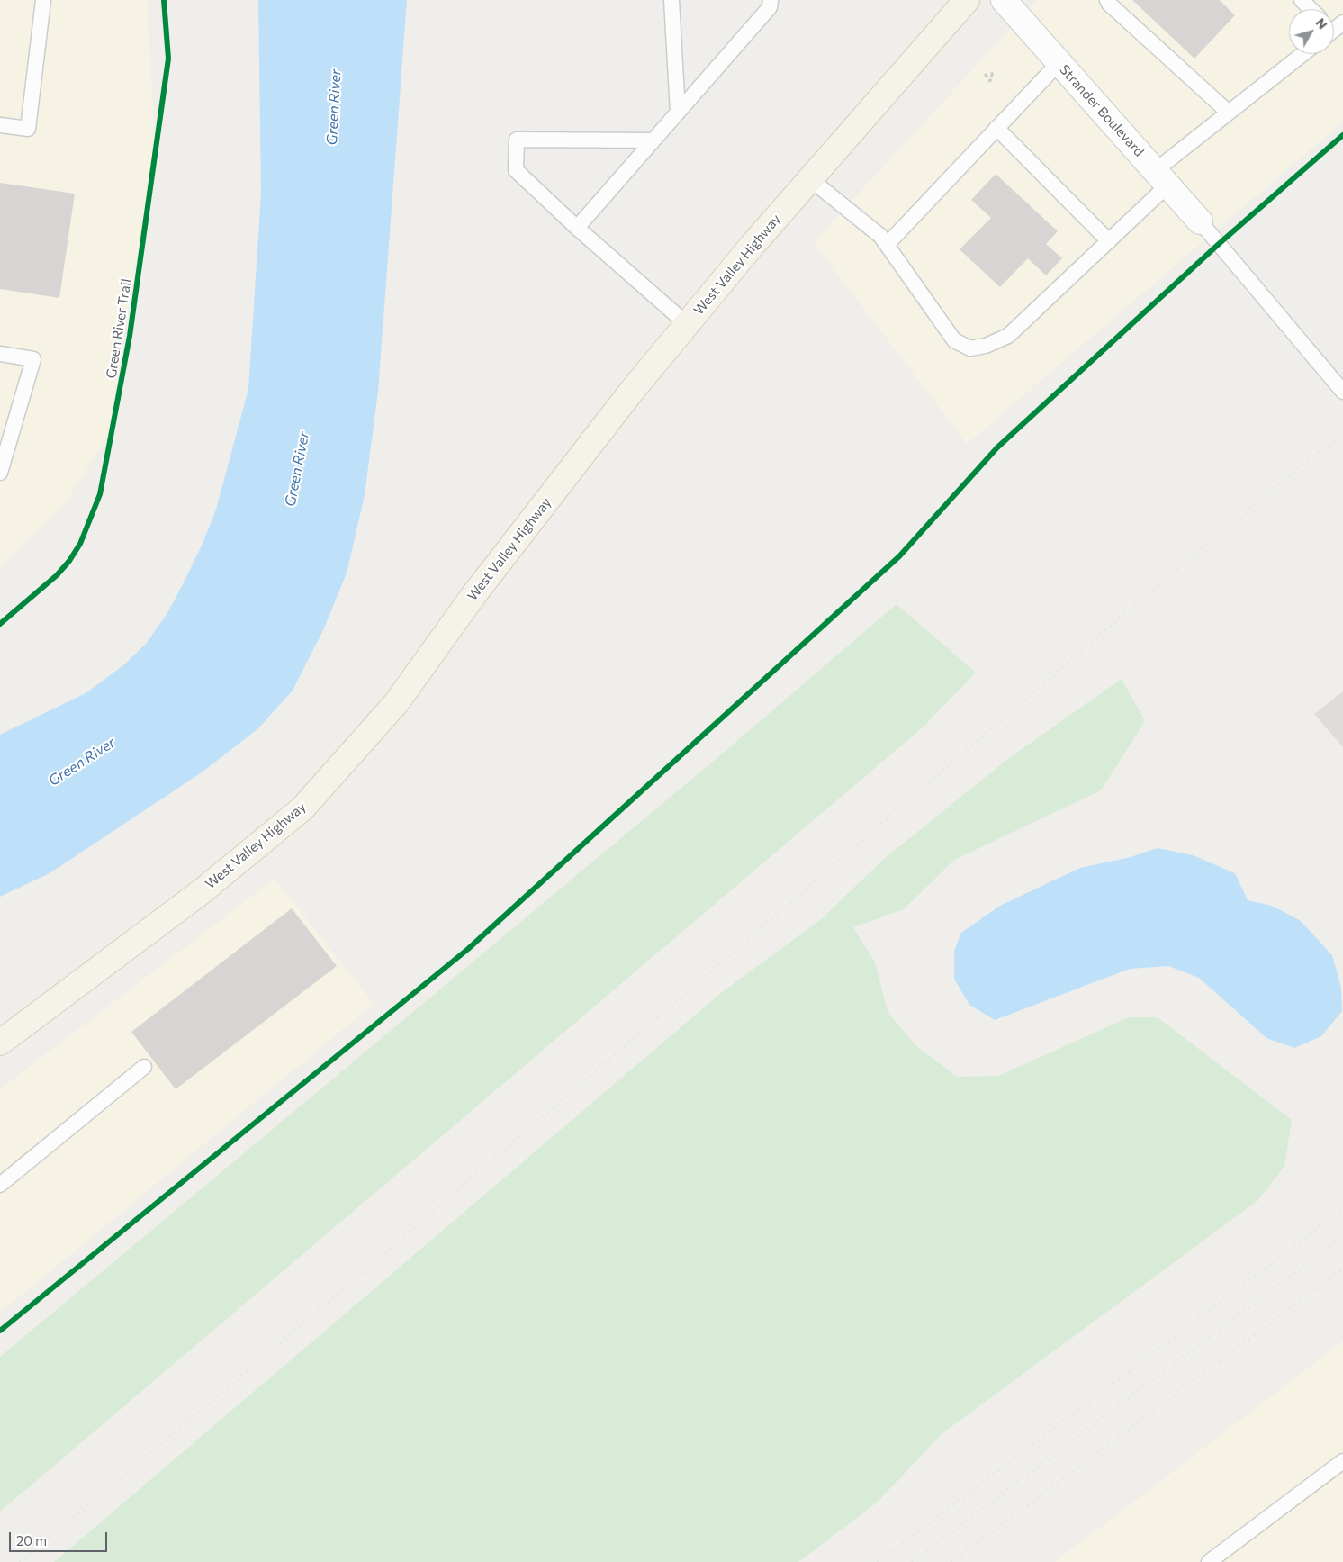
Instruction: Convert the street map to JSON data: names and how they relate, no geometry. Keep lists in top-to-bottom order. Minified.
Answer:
{"streets":{"main road":["West Valley Highway"],"street":["Strander Boulevard"],"cycle path":["Green River Trail"]},"water":["Green River"],"scale_bar":"20 m","north":"top right"}
